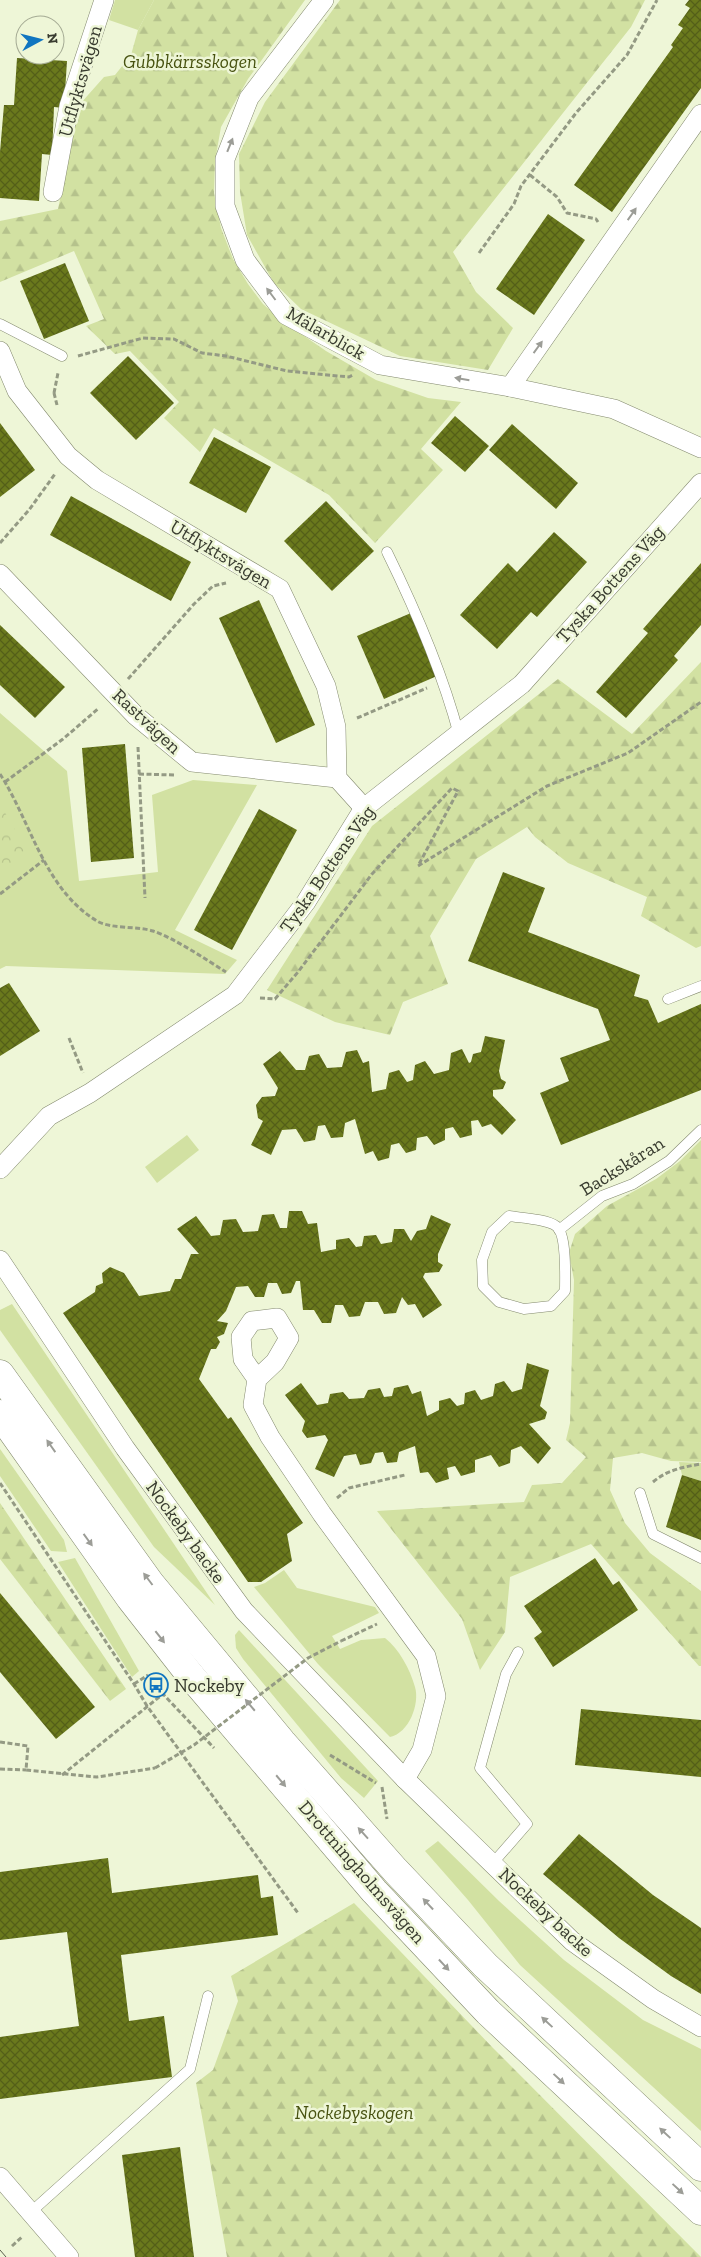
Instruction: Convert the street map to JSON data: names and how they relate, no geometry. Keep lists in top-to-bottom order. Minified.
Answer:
{"streets":{"main road":["Drottningholmsvägen"],"street":["Utflyktsvägen","Mälarblick","Tyska Bottens Väg","Rastvägen","Nockeby backe"],"lane":["Backskåran"]},"crossings":[["Utflyktsvägen","Rastvägen"]],"parks":["Gubbkärrsskogen","Nockebyskogen"],"places":{"bus stop":["Nockeby"]},"north":"right"}
